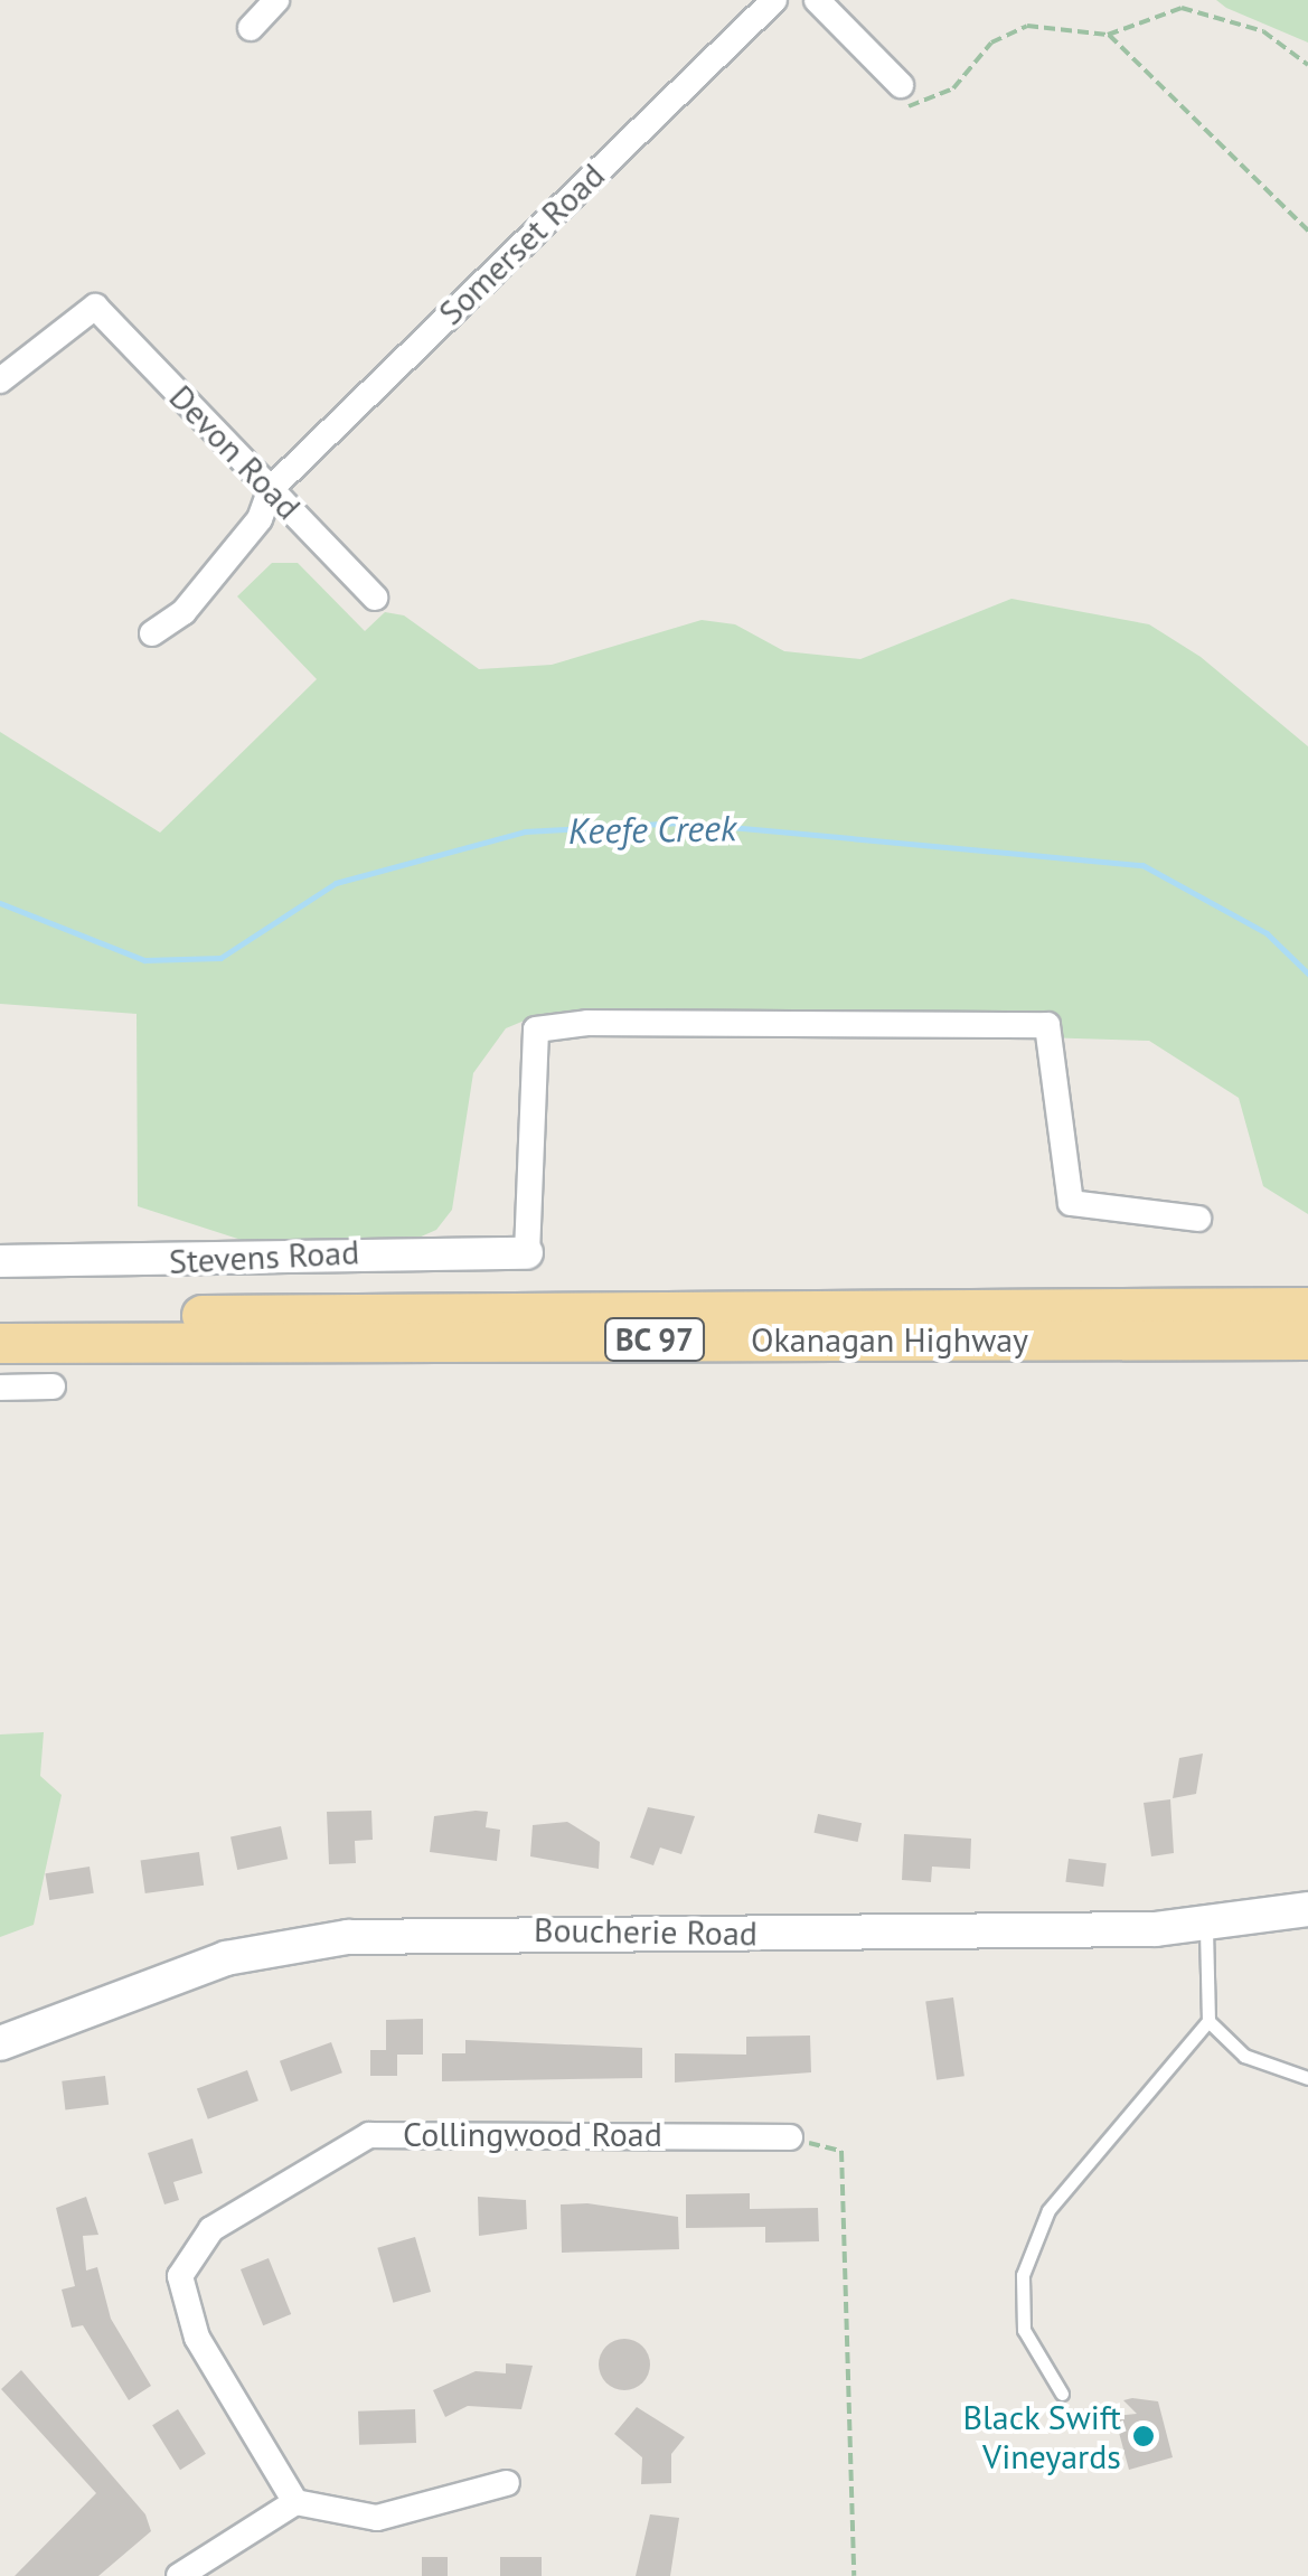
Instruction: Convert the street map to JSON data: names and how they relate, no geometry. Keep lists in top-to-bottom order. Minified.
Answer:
{"streets":{"highway":["BC 97","Okanagan Highway"],"main road":["Boucherie Road"],"street":["Somerset Road","Devon Road","Stevens Road","Collingwood Road"]},"crossings":[["Somerset Road","Devon Road"]],"water":["Keefe Creek"],"places":["Black Swift Vineyards"]}
